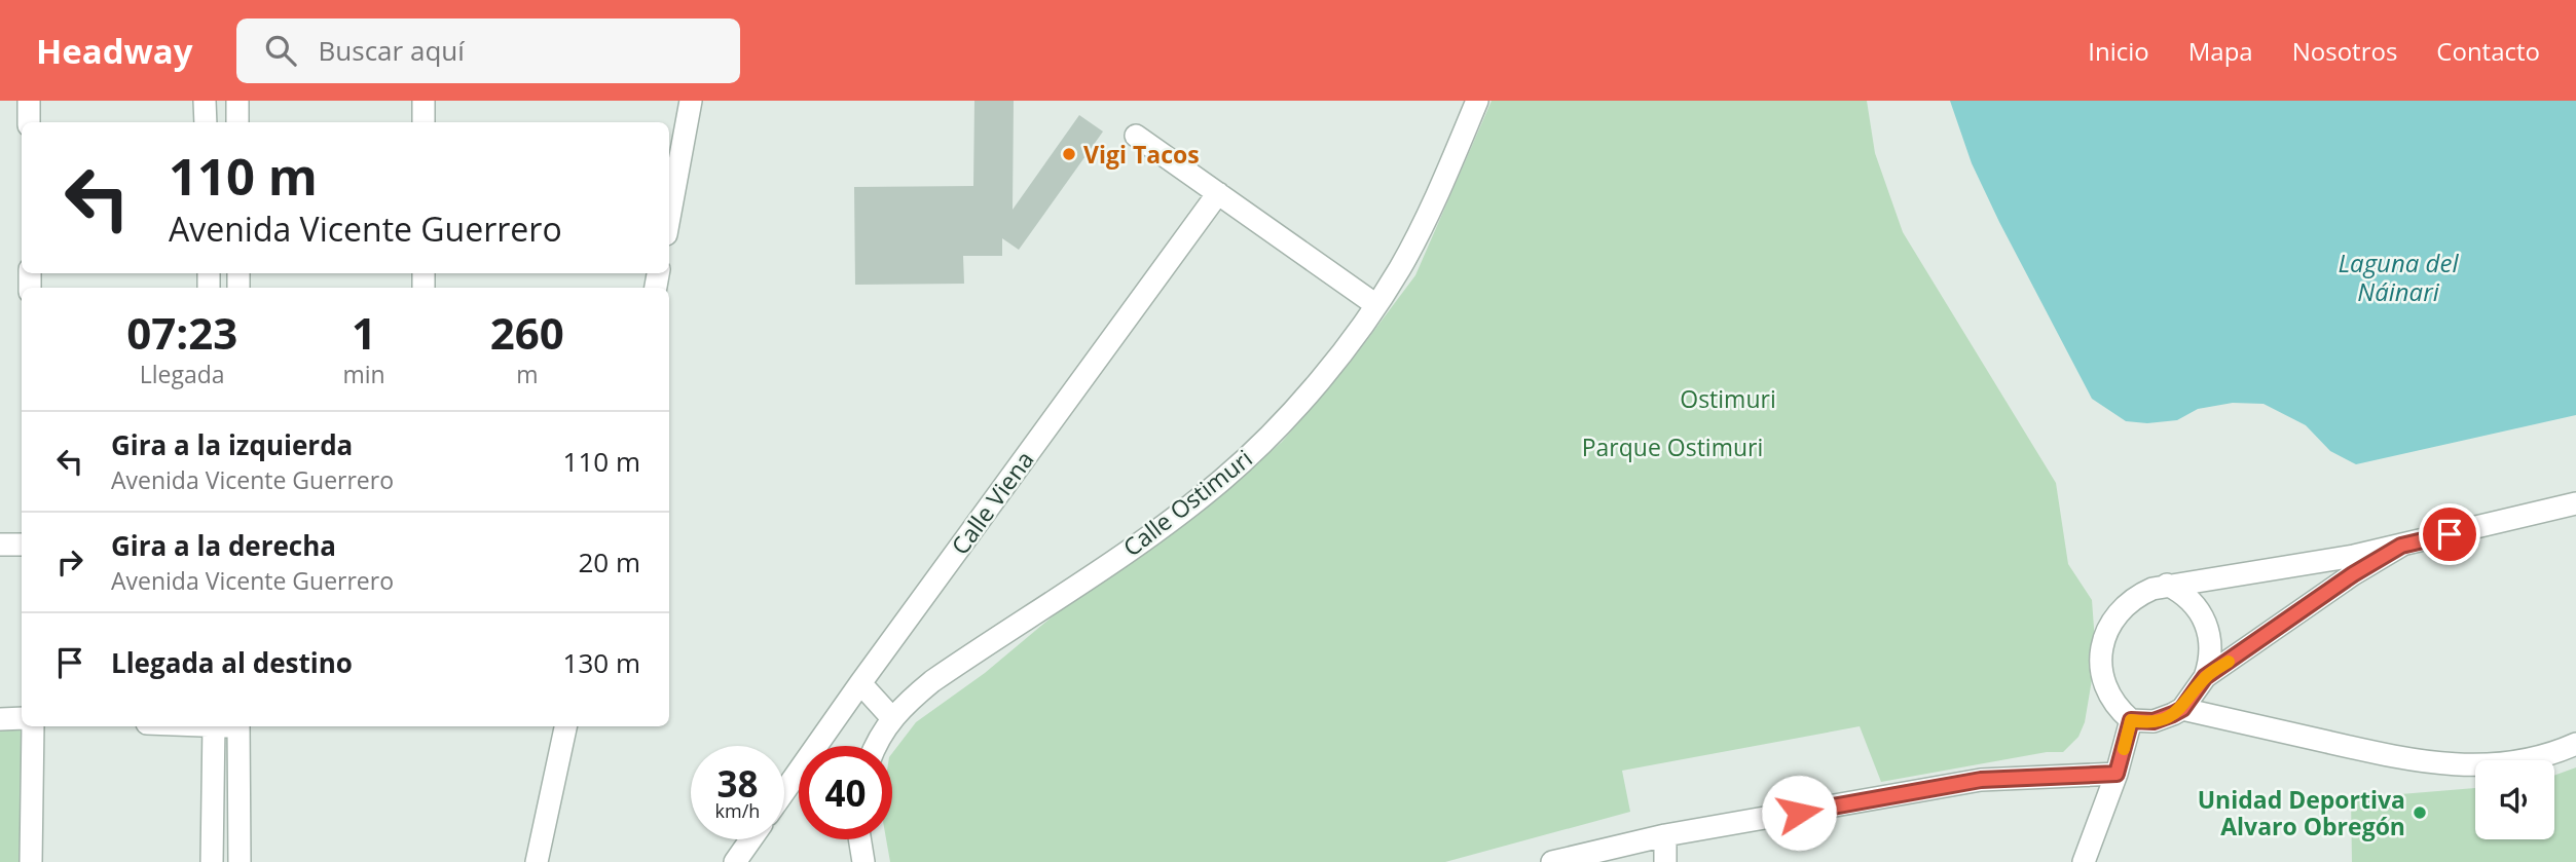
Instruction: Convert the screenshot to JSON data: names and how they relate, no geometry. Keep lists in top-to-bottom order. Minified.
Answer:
{"streets":{"street":["Calle Viena","Calle Ostimuri"]},"water":["Laguna del Náinari"],"parks":["Ostimuri","Parque Ostimuri"],"places":["Vigi Tacos","Unidad Deportiva Alvaro Obregón"],"page":{"header":"Headway","search":"Buscar aquí","nav":["Inicio","Mapa","Nosotros","Contacto"],"turn":["110 m","Avenida Vicente Guerrero"],"eta":["07:23","Llegada","1","min","260","m"],"list":[{"name":"Gira a la izquierda","note":"Avenida Vicente Guerrero","value":"110 m"},{"name":"Gira a la derecha","note":"Avenida Vicente Guerrero","value":"20 m"},{"name":"Llegada al destino","value":"130 m"}],"speed":"38 km/h","limit":"40"}}
